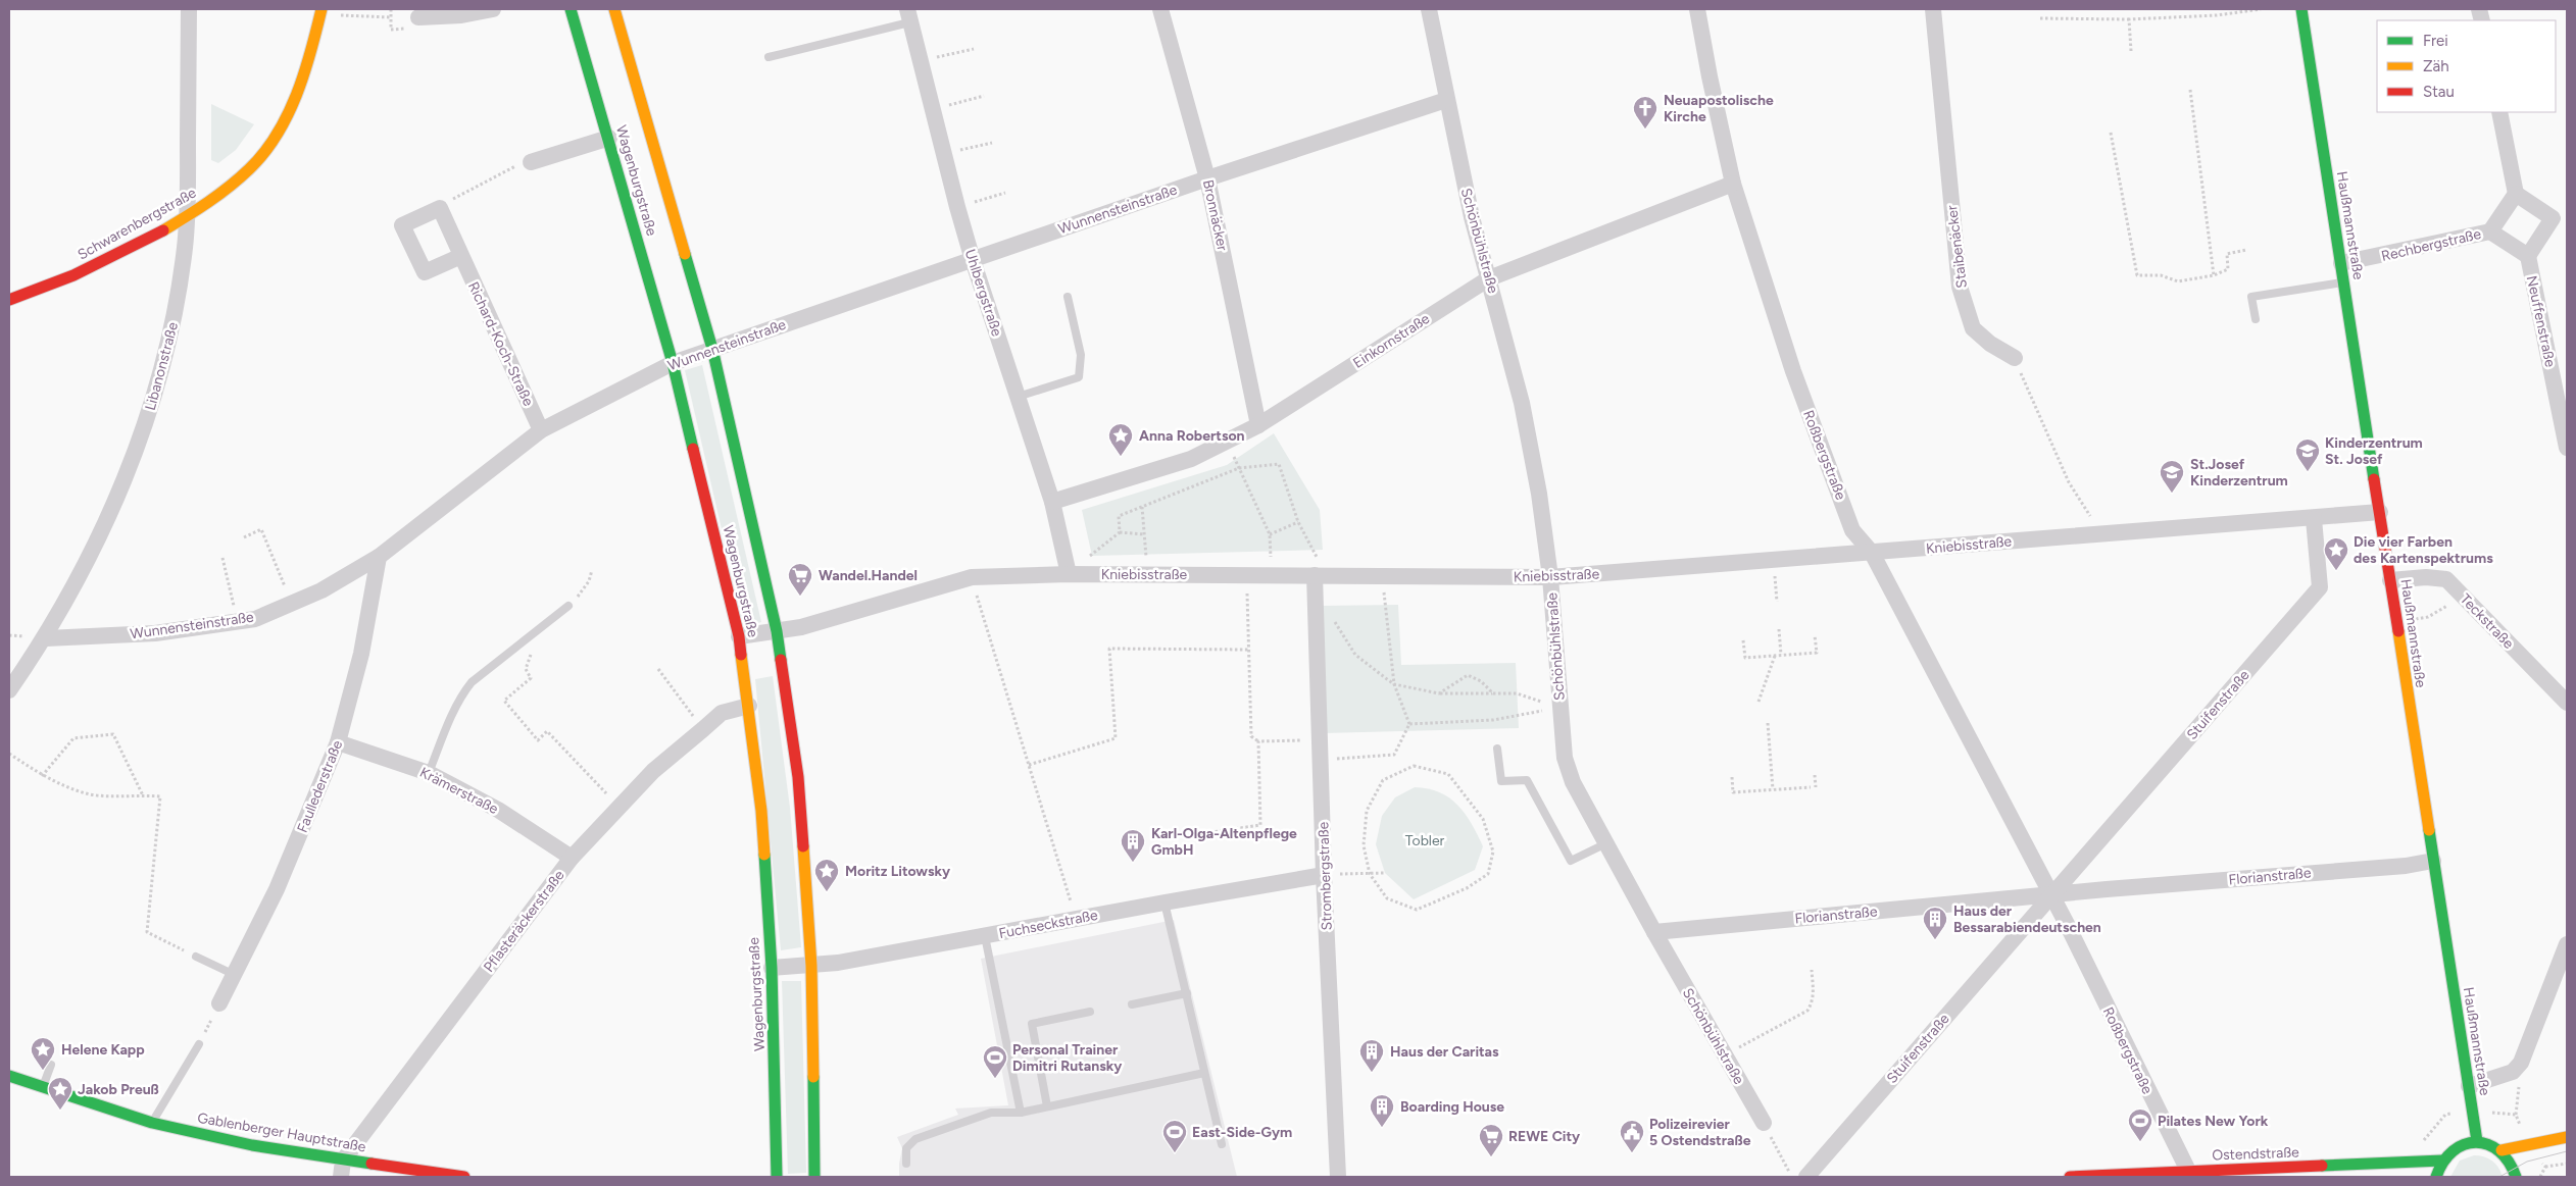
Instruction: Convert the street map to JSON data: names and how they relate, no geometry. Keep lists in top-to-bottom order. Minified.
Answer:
{"streets":{"main road":["Wagenburgstraße","Schwarenbergstraße","Haußmannstraße","Gablenberger Hauptstraße","Ostendstraße"],"street":["Wunnensteinstraße","Bronnäcker","Schönbühlstraße","Rechbergstraße","Staibenäcker","Uhlbergstraße","Neuffenstraße","Einkornstraße","Richard-Koch-Straße","Libanonstraße","Roßbergstraße","Kniebisstraße","Teckstraße","Stuifenstraße","Faullederstraße","Krämerstraße","Strombergstraße","Florianstraße","Pflasteräckerstraße","Fuchseckstraße"]},"crossings":[["Wagenburgstraße","Wunnensteinstraße"],["Wagenburgstraße","Kniebisstraße"],["Wagenburgstraße","Pflasteräckerstraße"],["Wagenburgstraße","Fuchseckstraße"],["Wunnensteinstraße","Bronnäcker"],["Wunnensteinstraße","Schönbühlstraße"],["Wunnensteinstraße","Uhlbergstraße"],["Wunnensteinstraße","Richard-Koch-Straße"],["Wunnensteinstraße","Libanonstraße"],["Wunnensteinstraße","Faullederstraße"],["Bronnäcker","Einkornstraße"],["Schwarenbergstraße","Libanonstraße"],["Haußmannstraße","Rechbergstraße"],["Haußmannstraße","Kniebisstraße"],["Haußmannstraße","Teckstraße"],["Haußmannstraße","Florianstraße"],["Schönbühlstraße","Einkornstraße"],["Schönbühlstraße","Kniebisstraße"],["Schönbühlstraße","Florianstraße"],["Uhlbergstraße","Einkornstraße"],["Uhlbergstraße","Kniebisstraße"],["Einkornstraße","Roßbergstraße"],["Roßbergstraße","Kniebisstraße"],["Roßbergstraße","Stuifenstraße"],["Roßbergstraße","Florianstraße"],["Roßbergstraße","Ostendstraße"],["Kniebisstraße","Stuifenstraße"],["Kniebisstraße","Strombergstraße"],["Stuifenstraße","Florianstraße"],["Faullederstraße","Krämerstraße"],["Krämerstraße","Pflasteräckerstraße"],["Strombergstraße","Fuchseckstraße"],["Pflasteräckerstraße","Gablenberger Hauptstraße"]],"parks":["Tobler"],"places":{"church":["Neuapostolische Kirche"],"place":["Anna Robertson","Die vier Farben des Kartenspektrums","Moritz Litowsky","Helene Kapp","Jakob Preuß"],"school or university":["Kinderzentrum St. Josef","St.Josef Kinderzentrum"],"supermarket":["Wandel.Handel","REWE City"],"building":["Karl-Olga-Altenpflege GmbH","Haus der Bessarabiendeutschen","Haus der Caritas","Boarding House"],"sports":["Personal Trainer Dimitri Rutansky","Pilates New York","East-Side-Gym"],"public building":["Polizeirevier 5 Ostendstraße"]},"legend":["Frei","Zäh","Stau"]}
